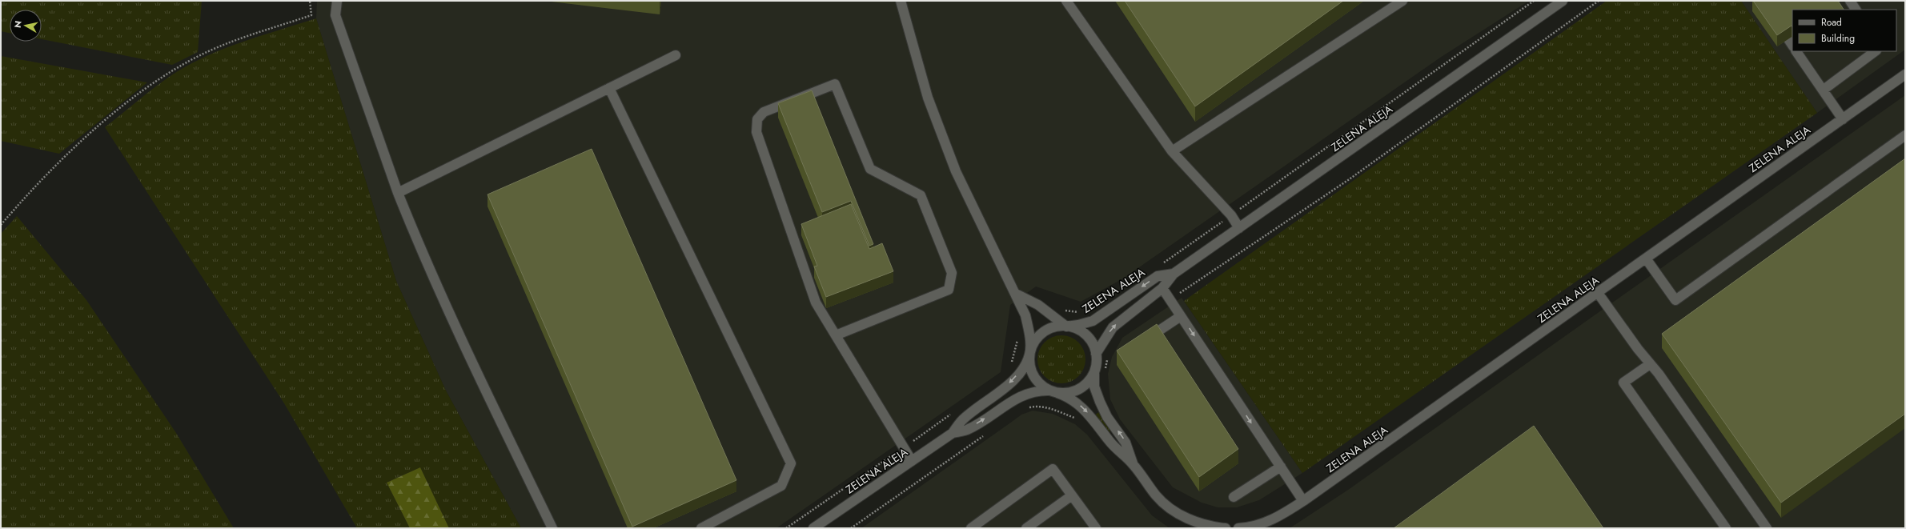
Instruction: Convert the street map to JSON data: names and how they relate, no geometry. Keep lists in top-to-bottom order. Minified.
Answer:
{"streets":{"street":["ZELENA ALEJA"]},"legend":["Road","Building"],"north":"left"}
